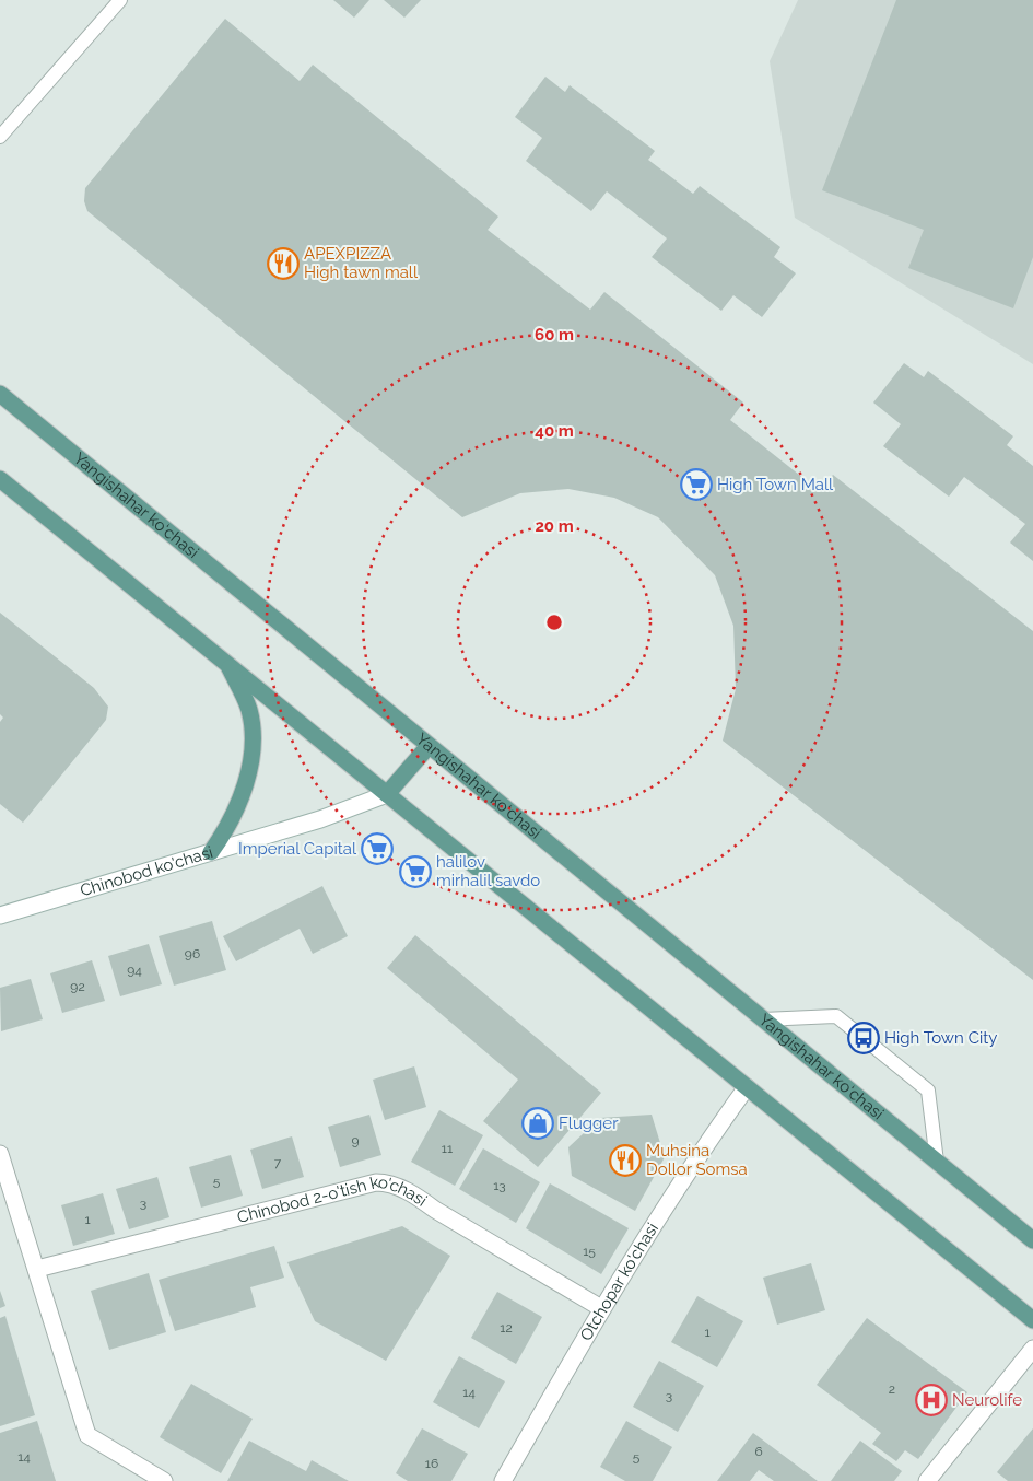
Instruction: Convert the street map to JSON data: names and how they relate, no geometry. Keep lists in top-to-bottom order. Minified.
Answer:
{"streets":{"main road":["Yangishahar ko‘chasi","Chinobod ko'chasi"],"street":["Chinobod 2-o'tish ko'chasi","Otchopar ko'chasi"]},"crossings":[["Yangishahar ko‘chasi","Chinobod ko'chasi"],["Chinobod 2-o'tish ko'chasi","Otchopar ko'chasi"]],"places":{"restaurant":["APEXPIZZA High tawn mall","Muhsina Dollor Somsa"],"supermarket":["High Town Mall","Imperial Capital","halilov mirhalil savdo"],"bus stop":["High Town City"],"shop":["Flugger"],"hospital":["Neurolife"]},"house_numbers":["96","94","92","9","11","7","5","13","3","1","15","12","1","2","14","3","6","14","5","16"],"rings":["60 m","40 m","20 m"]}
